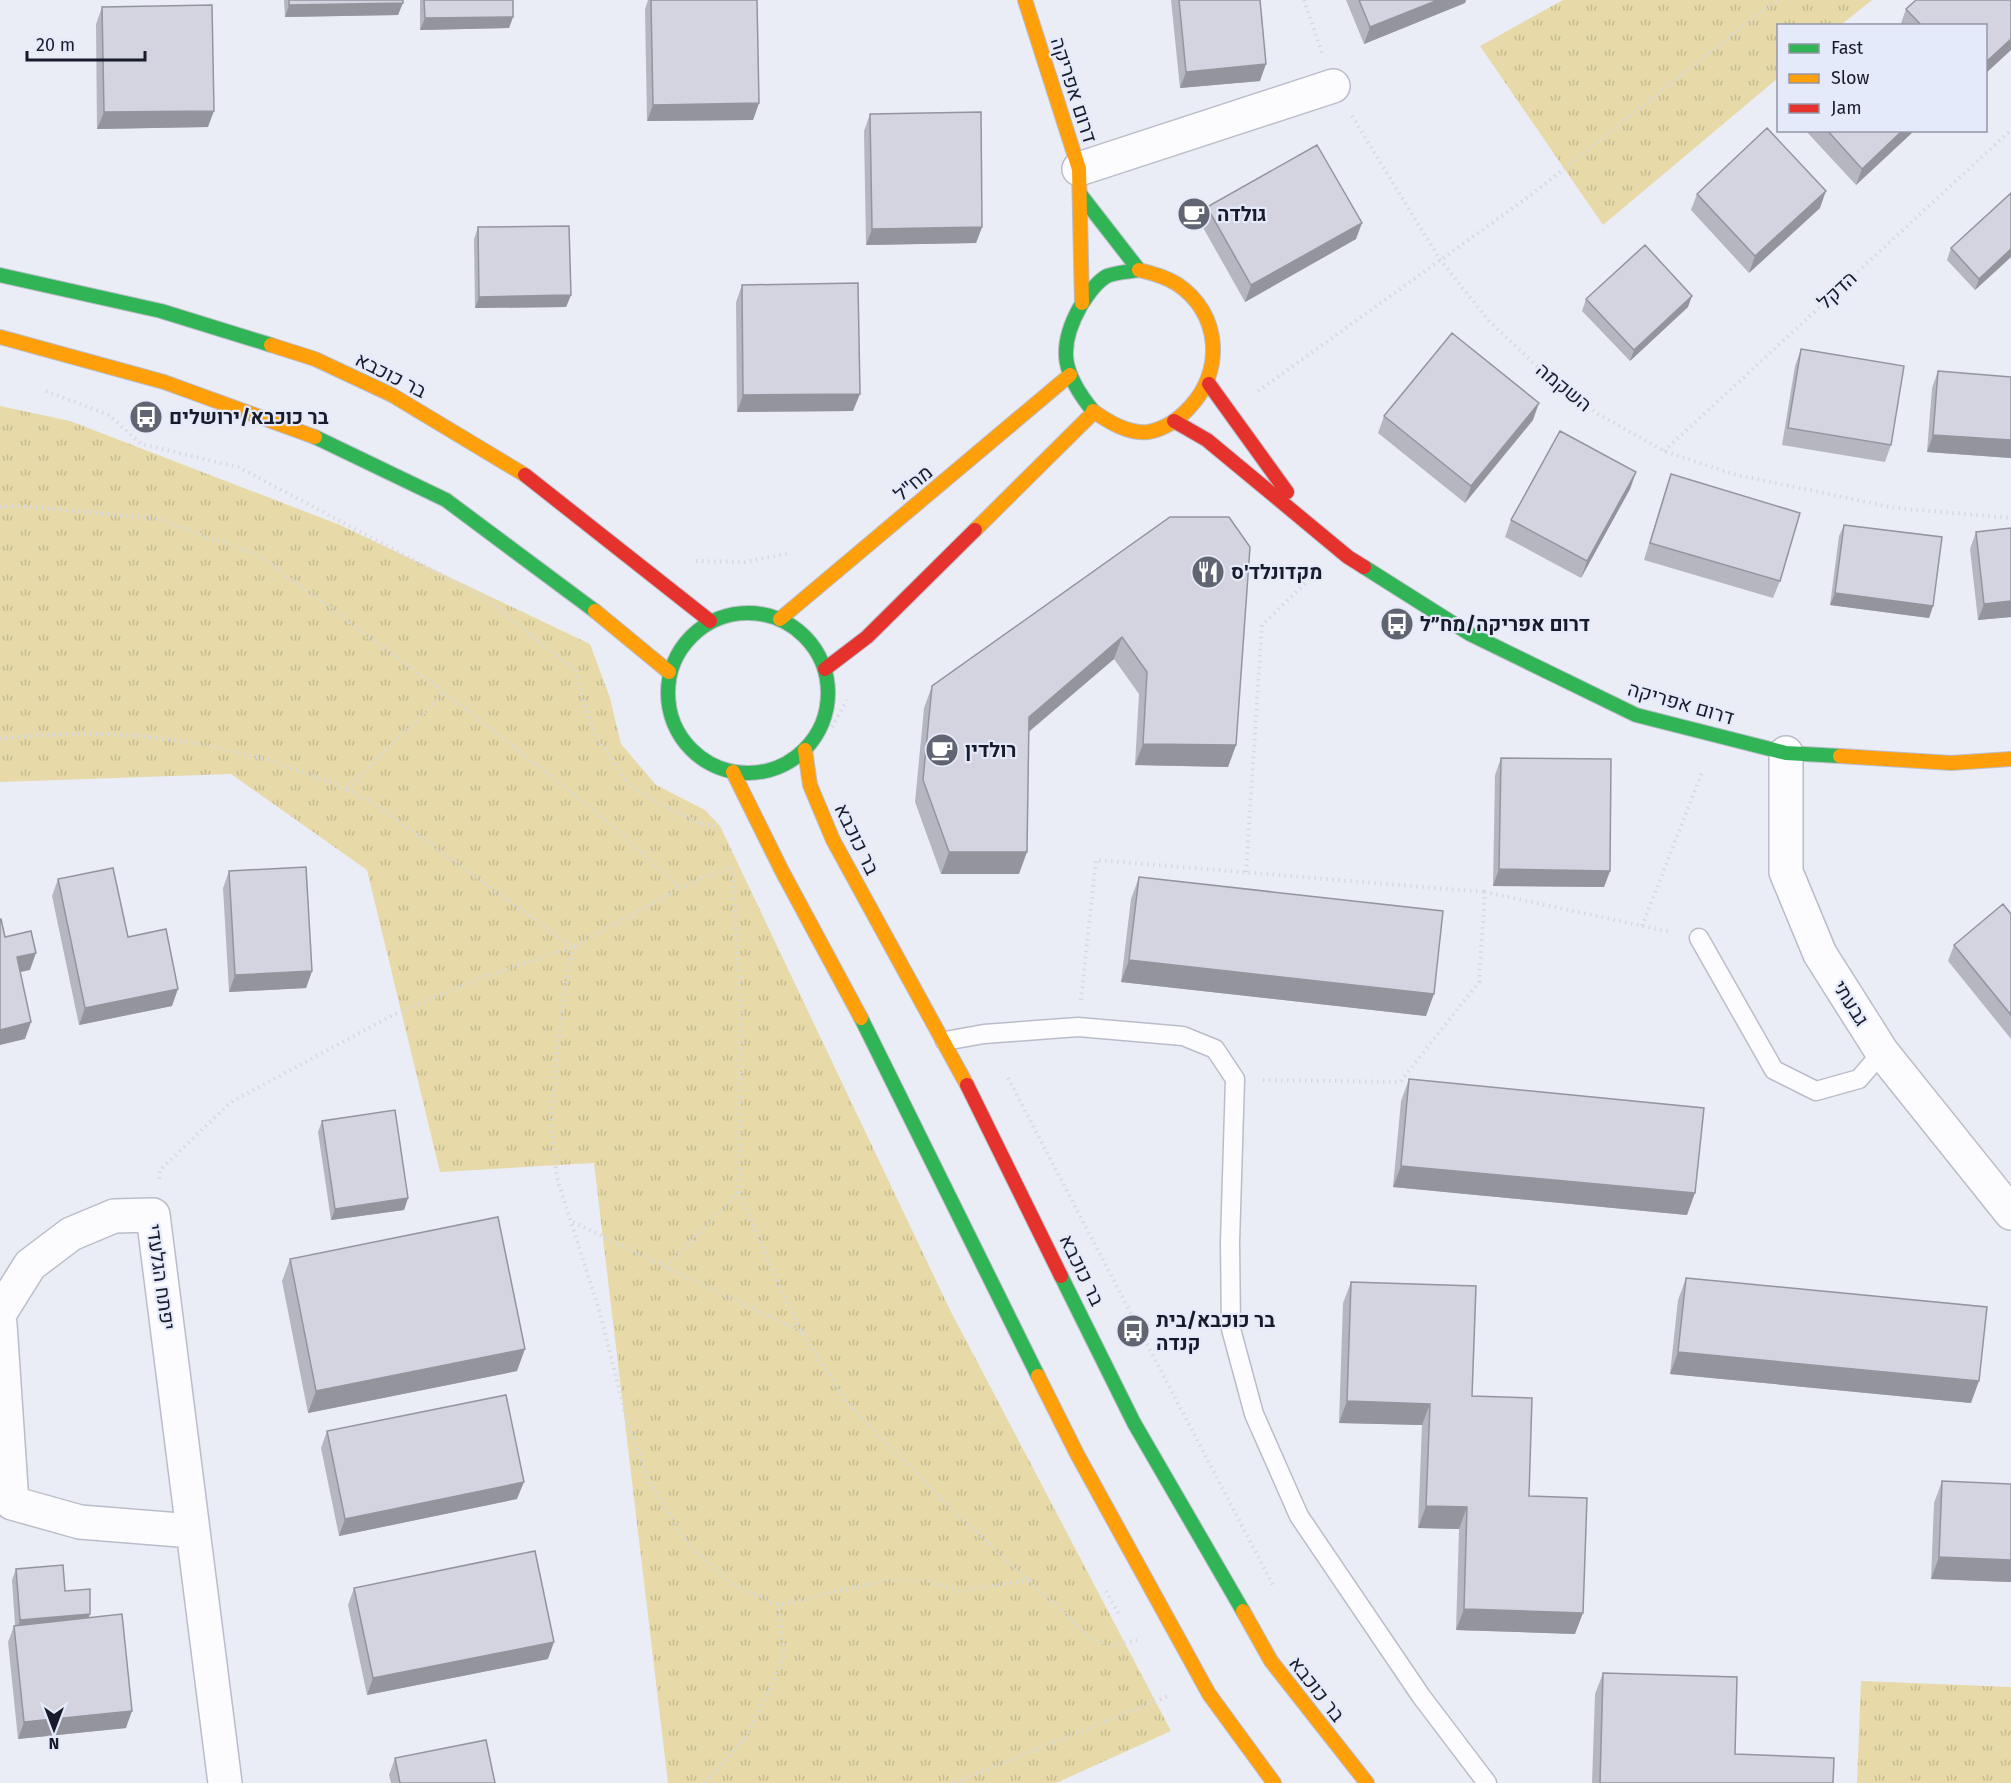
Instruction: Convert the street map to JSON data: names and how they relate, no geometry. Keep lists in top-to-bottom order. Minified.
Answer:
{"streets":{"main road":["דרום אפריקה","בר כוכבא","מח\"ל"],"street":["גבעתי","יפתח הגלעדי"],"path":["הדקל","השקמה"]},"crossings":[["דרום אפריקה","מח\"ל"],["דרום אפריקה","גבעתי"],["הדקל","השקמה"],["בר כוכבא","מח\"ל"]],"places":{"cafe":["גולדה","רולדין"],"bus stop":["בר כוכבא/ירושלים","דרום אפריקה/מח״ל","בר כוכבא/בית קנדה"],"restaurant":["מקדונלד'ס"]},"legend":["Fast","Slow","Jam"],"scale_bar":"20 m","north":"bottom"}
